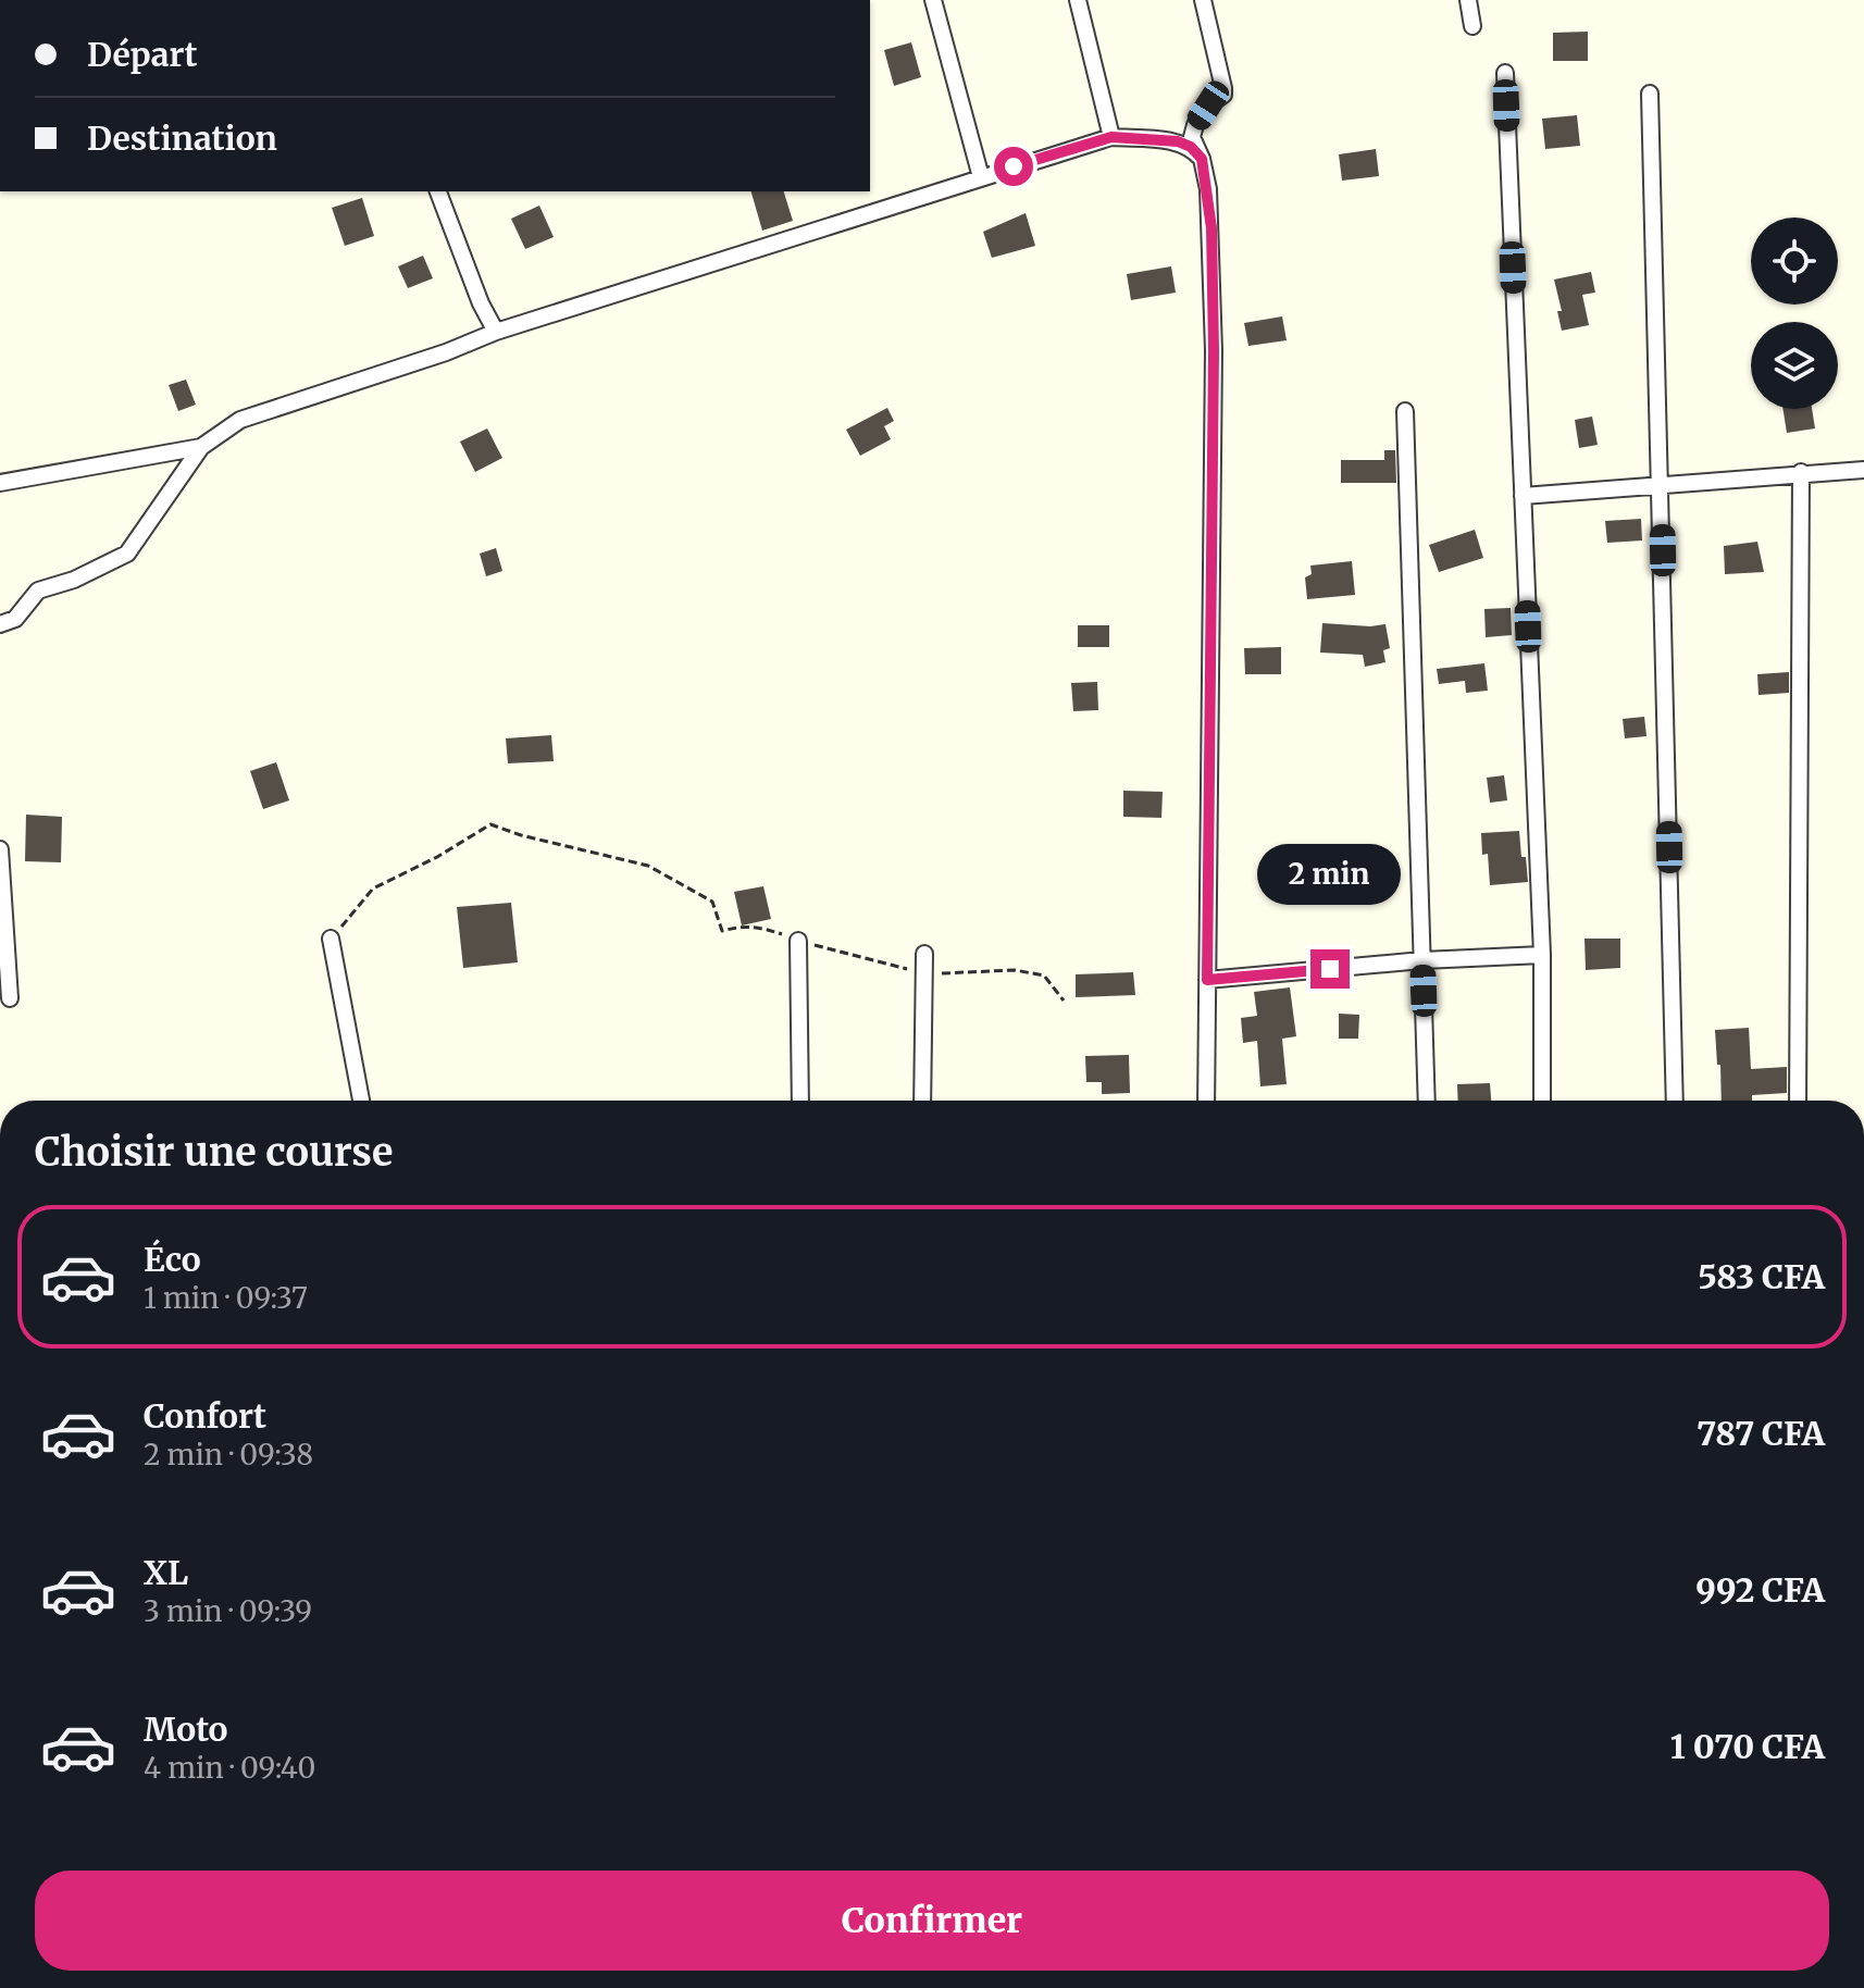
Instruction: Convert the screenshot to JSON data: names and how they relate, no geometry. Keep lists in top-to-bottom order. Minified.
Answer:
{"page":{"banner":["Départ","Destination"],"bubble":"2 min","heading":"Choisir une course","list":[{"name":"Éco","note":"1 min · 09:37","value":"583 CFA"},{"name":"Confort","note":"2 min · 09:38","value":"787 CFA"},{"name":"XL","note":"3 min · 09:39","value":"992 CFA"},{"name":"Moto","note":"4 min · 09:40","value":"1 070 CFA"}],"buttons":"Confirmer"}}
